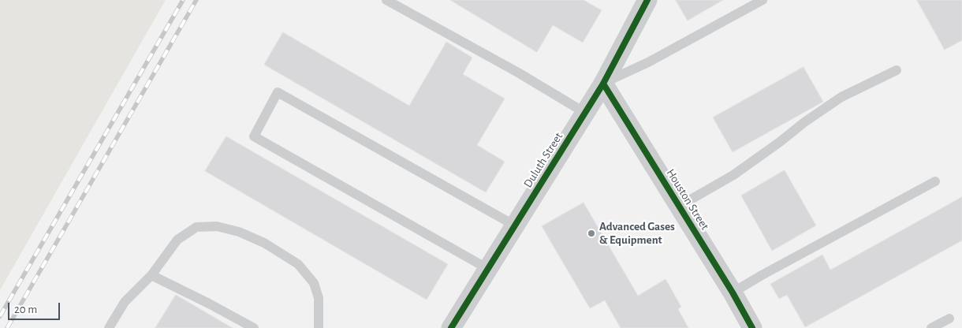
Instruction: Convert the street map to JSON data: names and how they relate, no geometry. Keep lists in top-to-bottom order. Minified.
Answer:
{"streets":{"street":["Duluth Street","Houston Street"]},"crossings":[["Duluth Street","Houston Street"]],"places":["Advanced Gases & Equipment"],"scale_bar":"20 m"}
